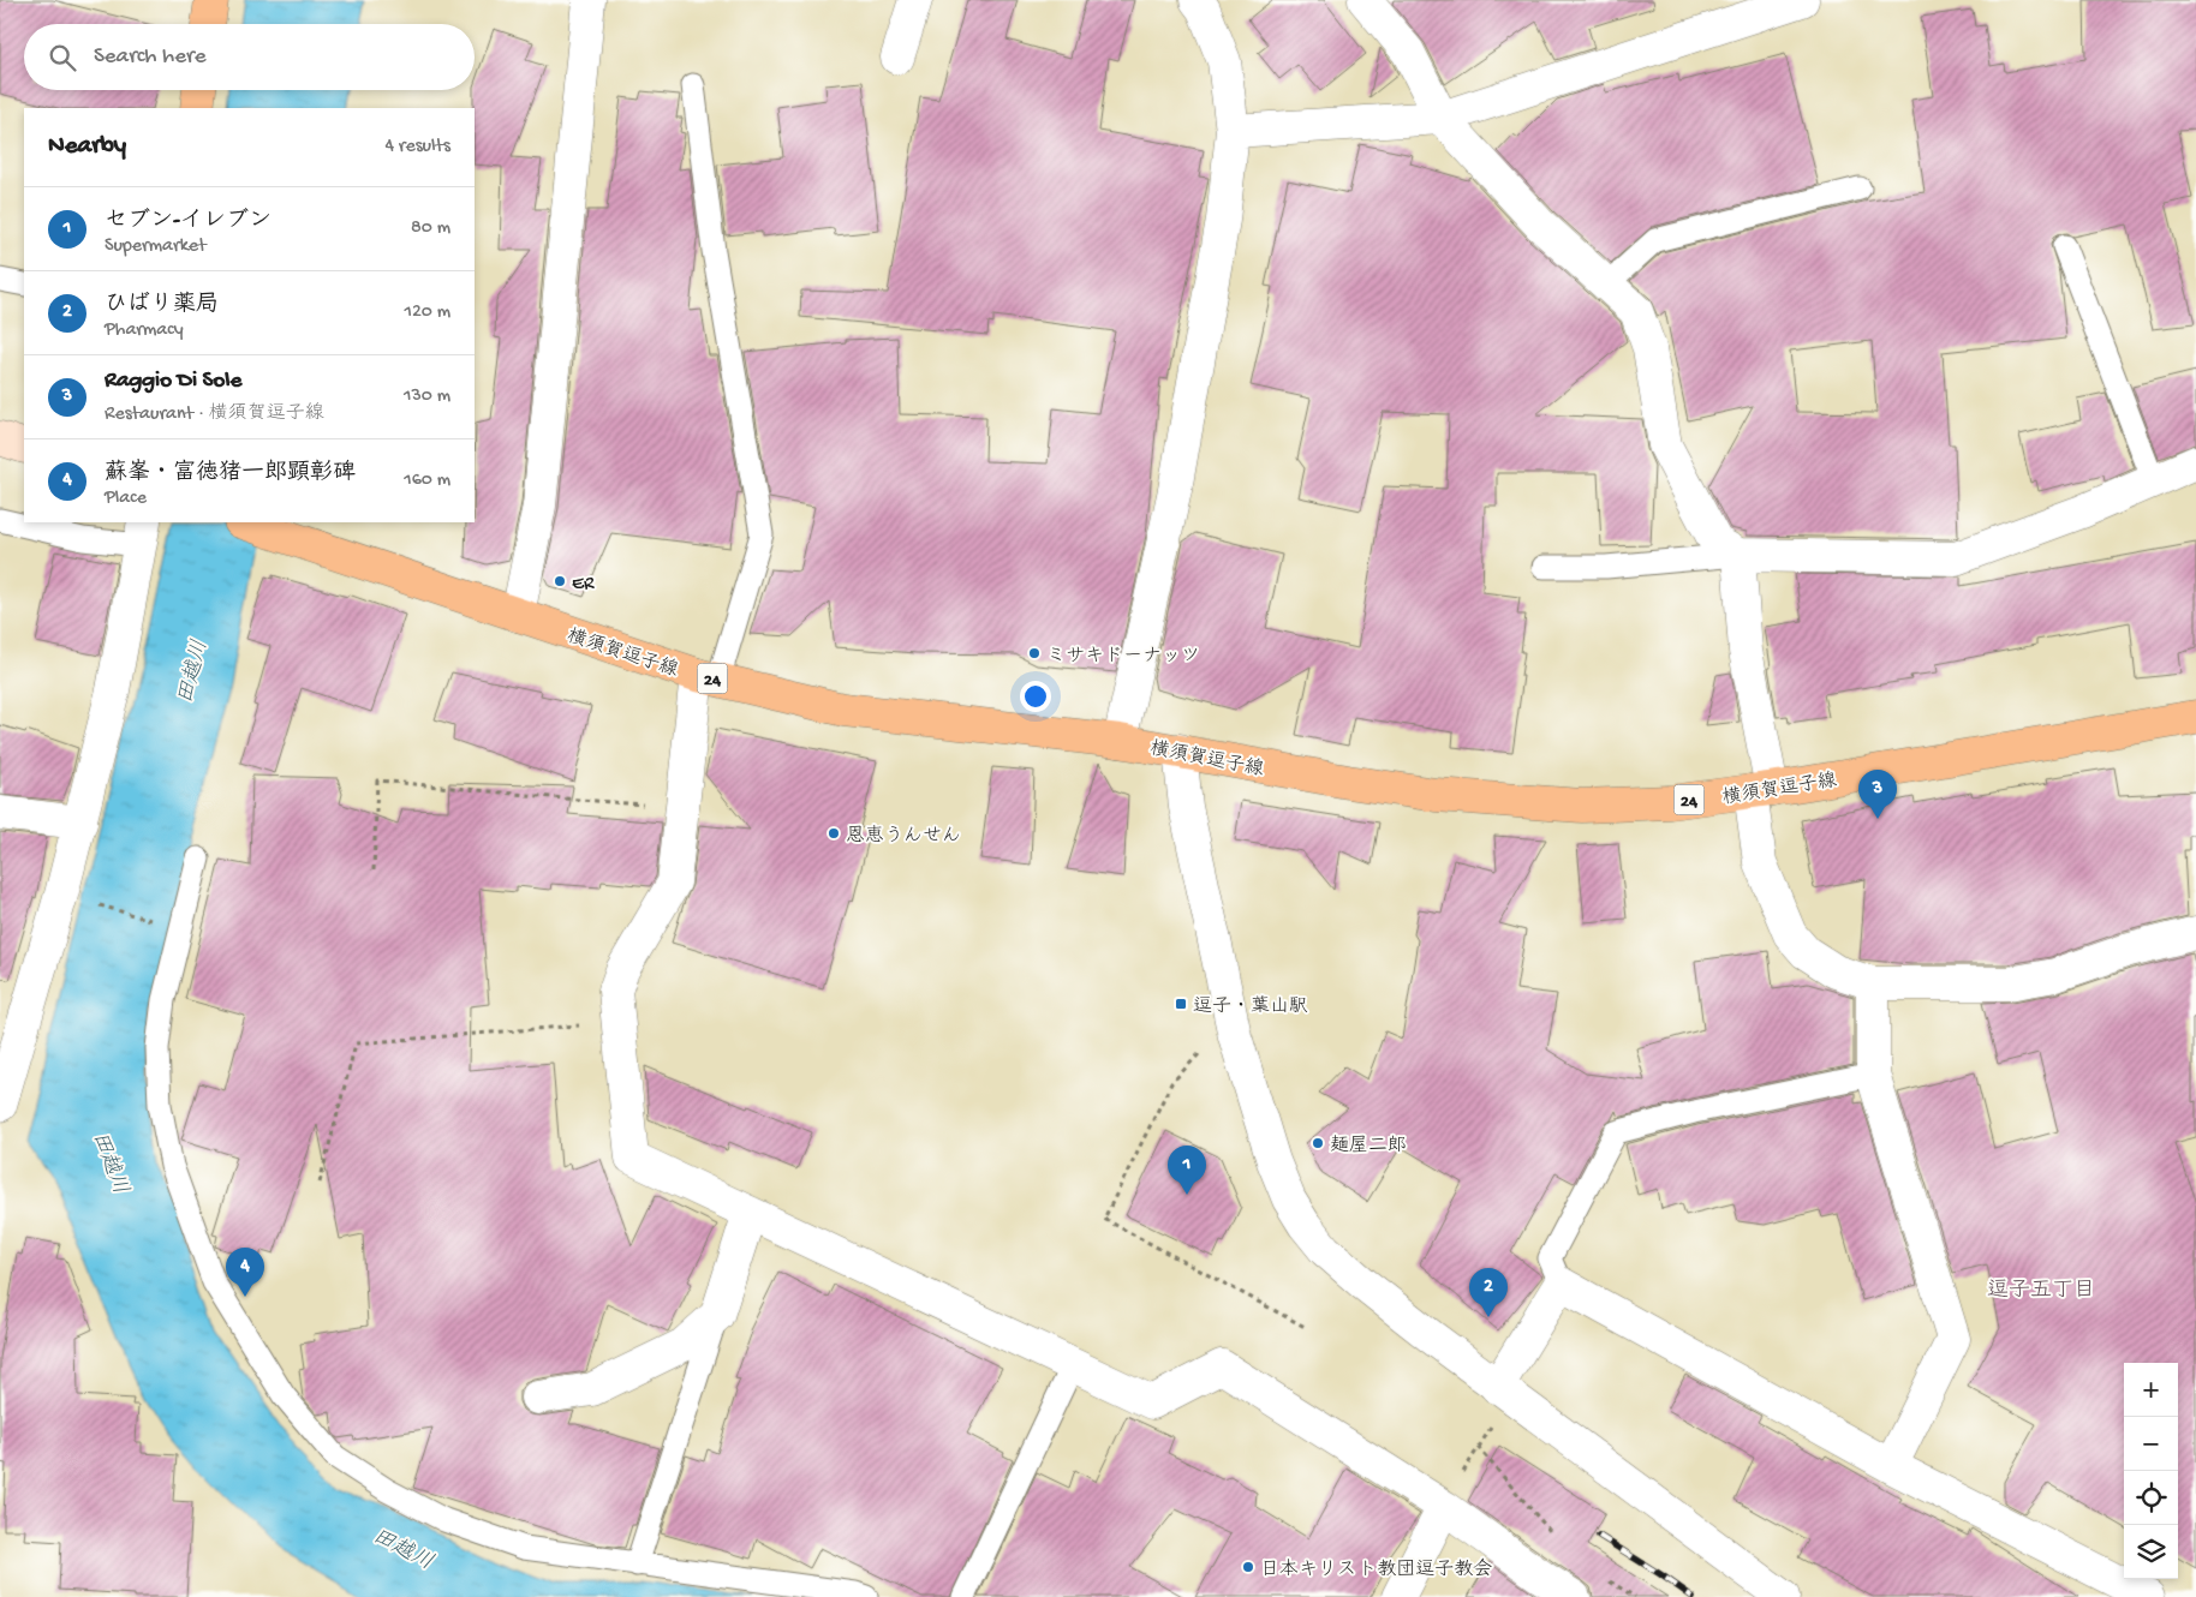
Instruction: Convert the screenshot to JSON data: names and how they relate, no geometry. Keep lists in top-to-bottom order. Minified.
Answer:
{"streets":{"main road":["横須賀逗子線","24"]},"districts":["逗子五丁目"],"water":["田越川"],"places":{"other":["ER","ミサキドーナッツ","恩恵うんせん","麺屋二郎","日本キリスト教団逗子教会"],"transit":["逗子・葉山駅"]},"page":{"search":"Search here","heading":["Nearby","4 results"],"list":[{"mark":"1","name":"セブン-イレブン","note":"Supermarket","value":"80 m"},{"mark":"2","name":"ひばり薬局","note":"Pharmacy","value":"120 m"},{"mark":"3","name":"Raggio Di Sole","note":"Restaurant · 横須賀逗子線","value":"130 m"},{"mark":"4","name":"蘇峯・富徳猪一郎顕彰碑","note":"Place","value":"160 m"}],"pins":["3","1","4","2"],"map_buttons":["+","−"]}}
